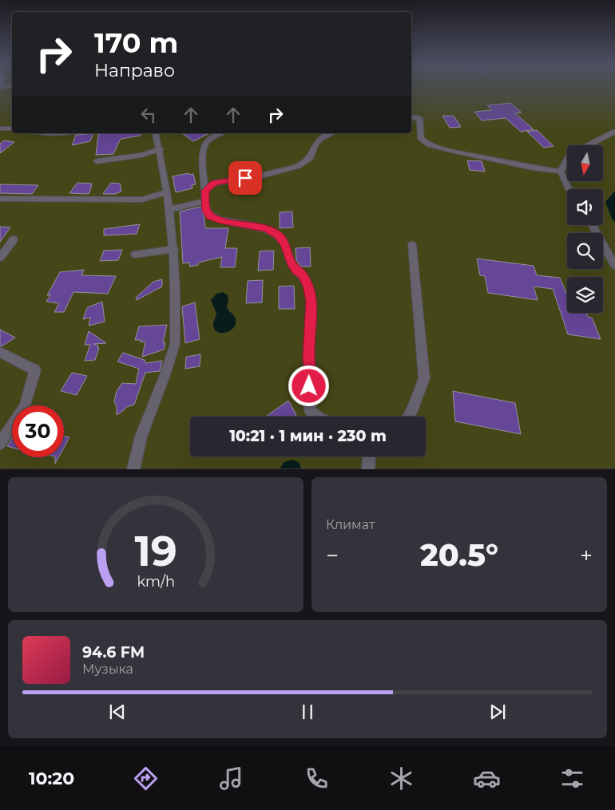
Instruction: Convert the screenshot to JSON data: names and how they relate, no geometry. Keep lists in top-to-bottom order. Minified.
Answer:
{"north":"bottom","page":{"turn":["170 m","Направо"],"limit":"30","trip":"10:21 · 1 мин · 230 m","tile":"Климат","heat":["−","20.5°","+"],"song":["94.6 FM","Музыка"],"tabs":"10:20","gauge":["19","km/h"]}}
